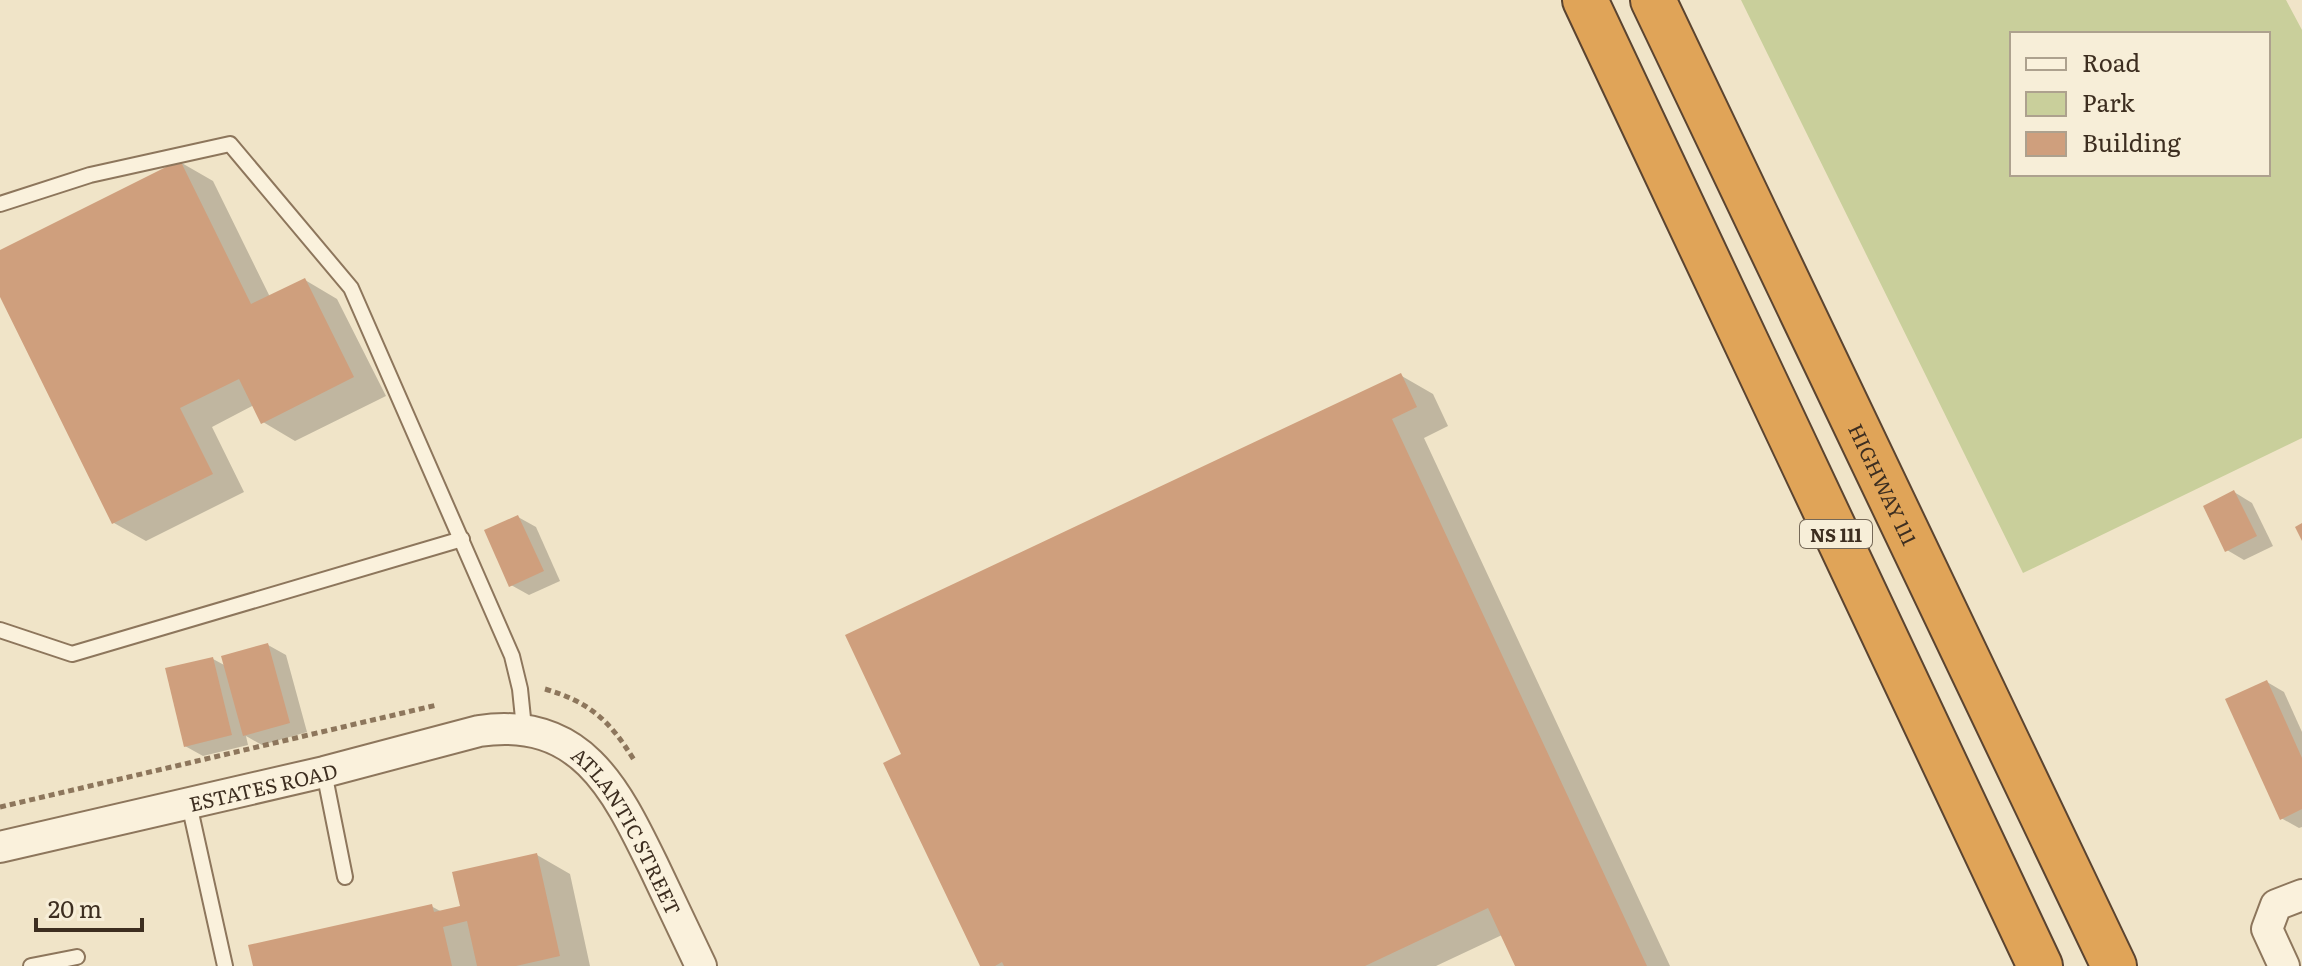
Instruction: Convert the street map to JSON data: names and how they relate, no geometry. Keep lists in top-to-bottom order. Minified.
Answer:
{"streets":{"highway":["HIGHWAY 111","NS 111"],"street":["ESTATES ROAD","ATLANTIC STREET"]},"crossings":[["ESTATES ROAD","ATLANTIC STREET"]],"legend":["Road","Park","Building"],"scale_bar":"20 m"}
